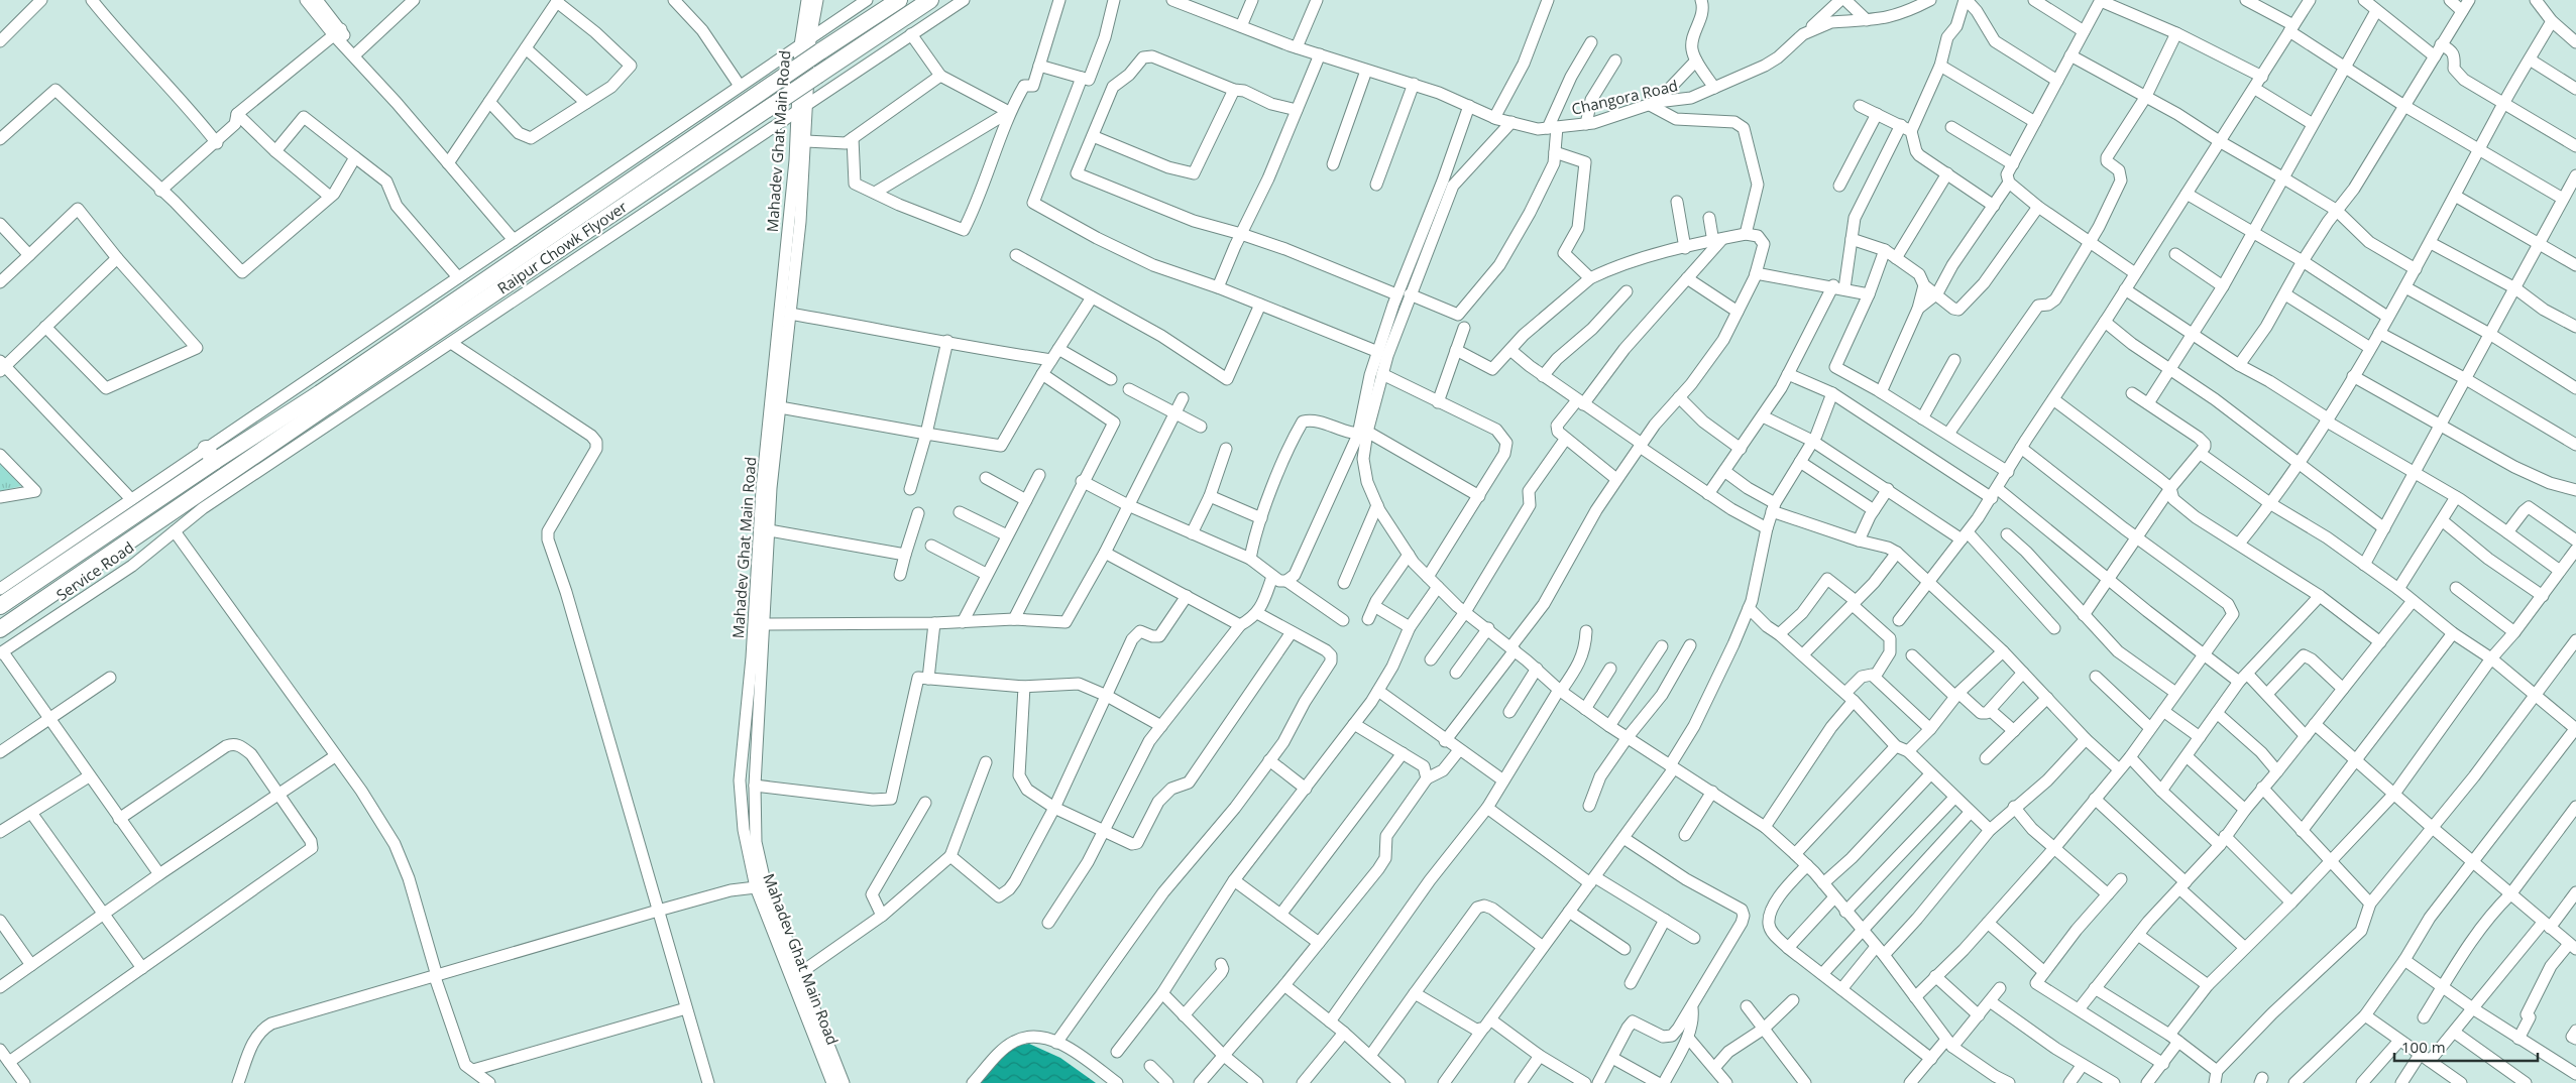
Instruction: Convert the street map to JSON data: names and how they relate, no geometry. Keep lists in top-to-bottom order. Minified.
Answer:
{"streets":{"highway":["Raipur Chowk Flyover"],"street":["Changora Road","Mahadev Ghat Main Road","Service Road"]},"crossings":[["Mahadev Ghat Main Road","Service Road"],["Raipur Chowk Flyover","Service Road"]],"scale_bar":"100 m"}
